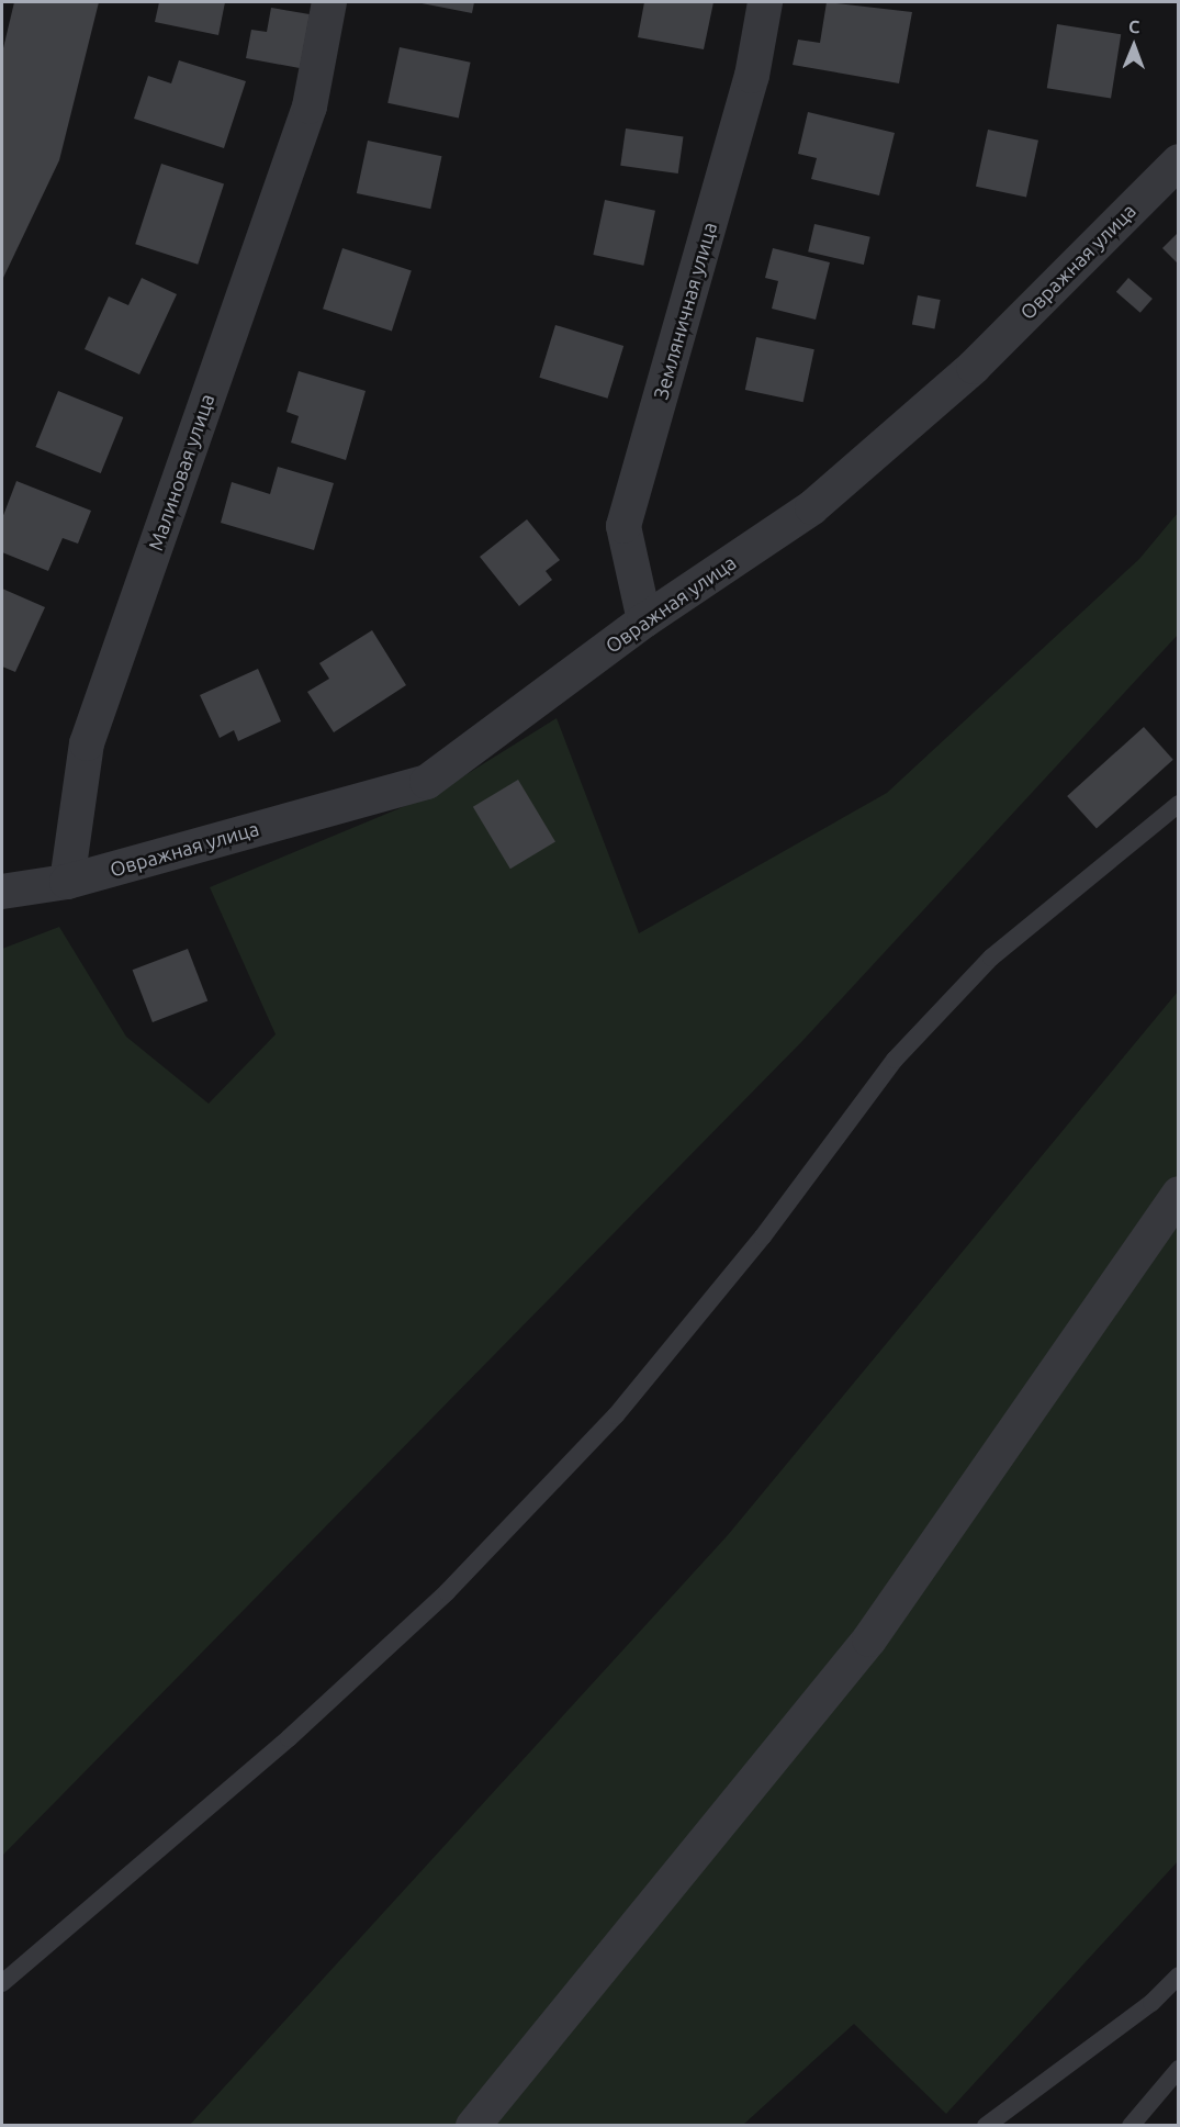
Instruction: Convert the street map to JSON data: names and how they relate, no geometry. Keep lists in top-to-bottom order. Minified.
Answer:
{"streets":{"street":["Овражная улица","Земляничная улица","Малиновая улица"]},"crossings":[["Овражная улица","Земляничная улица"],["Овражная улица","Малиновая улица"]],"north":"top"}
